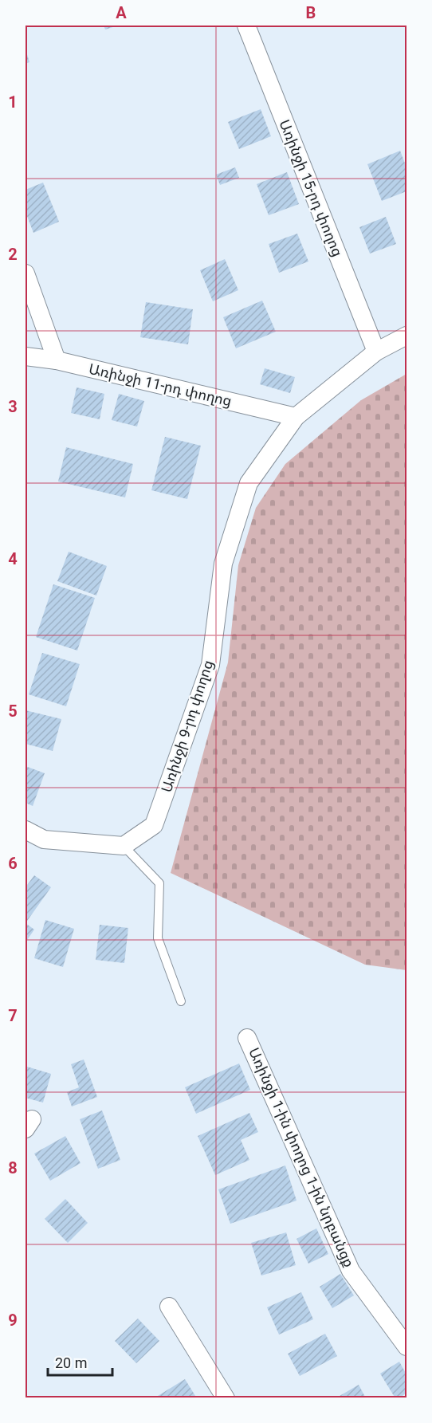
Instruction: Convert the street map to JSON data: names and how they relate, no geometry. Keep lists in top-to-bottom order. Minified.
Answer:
{"streets":{"street":["Առինջի 15-րդ փողոց","Առինջի 11-րդ փողոց","Առինջի 9-րդ փողոց","Առինջի 1-ին փողոց 1-ին նրբանցք"]},"crossings":[["Առինջի 15-րդ փողոց","Առինջի 9-րդ փողոց"],["Առինջի 11-րդ փողոց","Առինջի 9-րդ փողոց"]],"scale_bar":"20 m","grid":{"columns":["A","B"],"rows":["1","2","3","4","5","6","7","8","9"]}}
